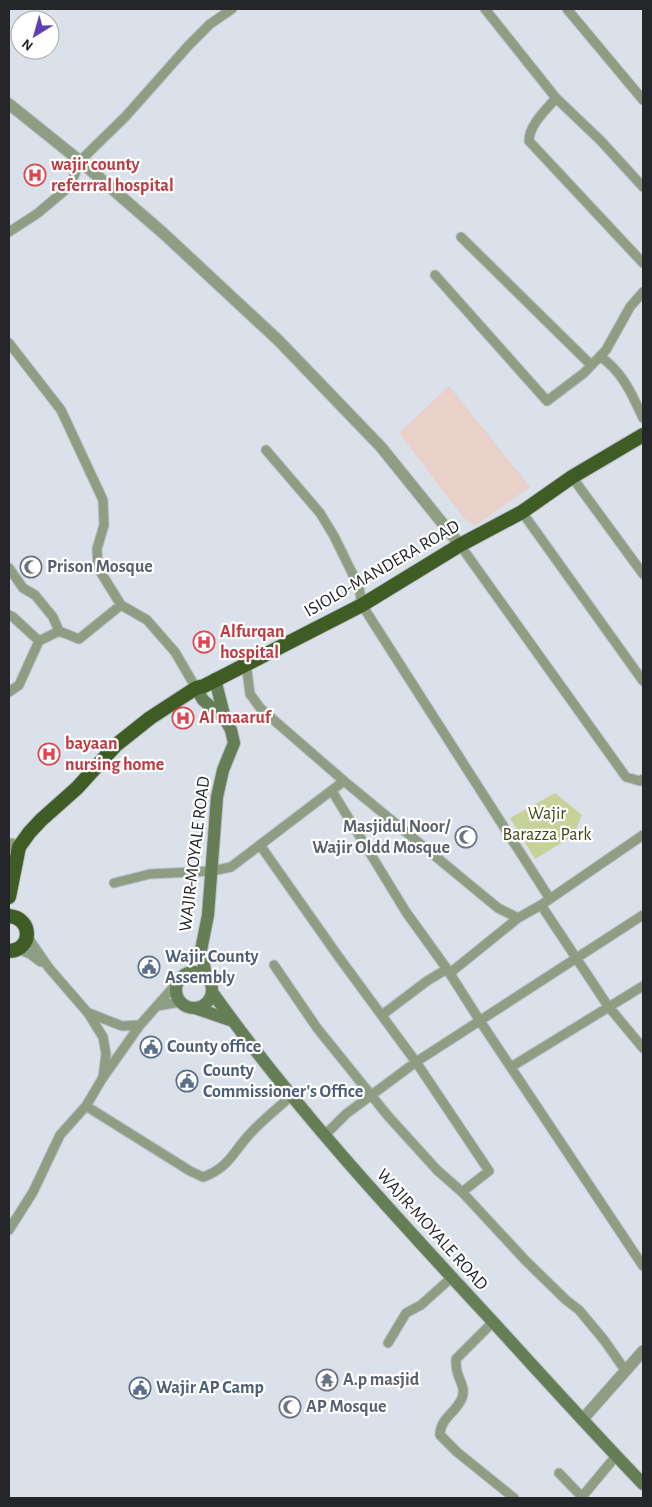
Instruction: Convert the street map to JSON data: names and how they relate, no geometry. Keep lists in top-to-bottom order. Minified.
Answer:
{"streets":{"highway":["ISIOLO-MANDERA ROAD"],"main road":["WAJIR-MOYALE ROAD"]},"crossings":[["ISIOLO-MANDERA ROAD","WAJIR-MOYALE ROAD"]],"parks":["Wajir Barazza Park"],"places":{"hospital":["wajir county referrral hospital","Alfurqan hospital","Al maaruf","bayaan nursing home"],"mosque":["Prison Mosque","Masjidul Noor/ Wajir Oldd Mosque","AP Mosque"],"public building":["Wajir County Assembly","County office","County Commissioner's Office","Wajir AP Camp"],"temple":["A.p masjid"]},"north":"bottom left"}
